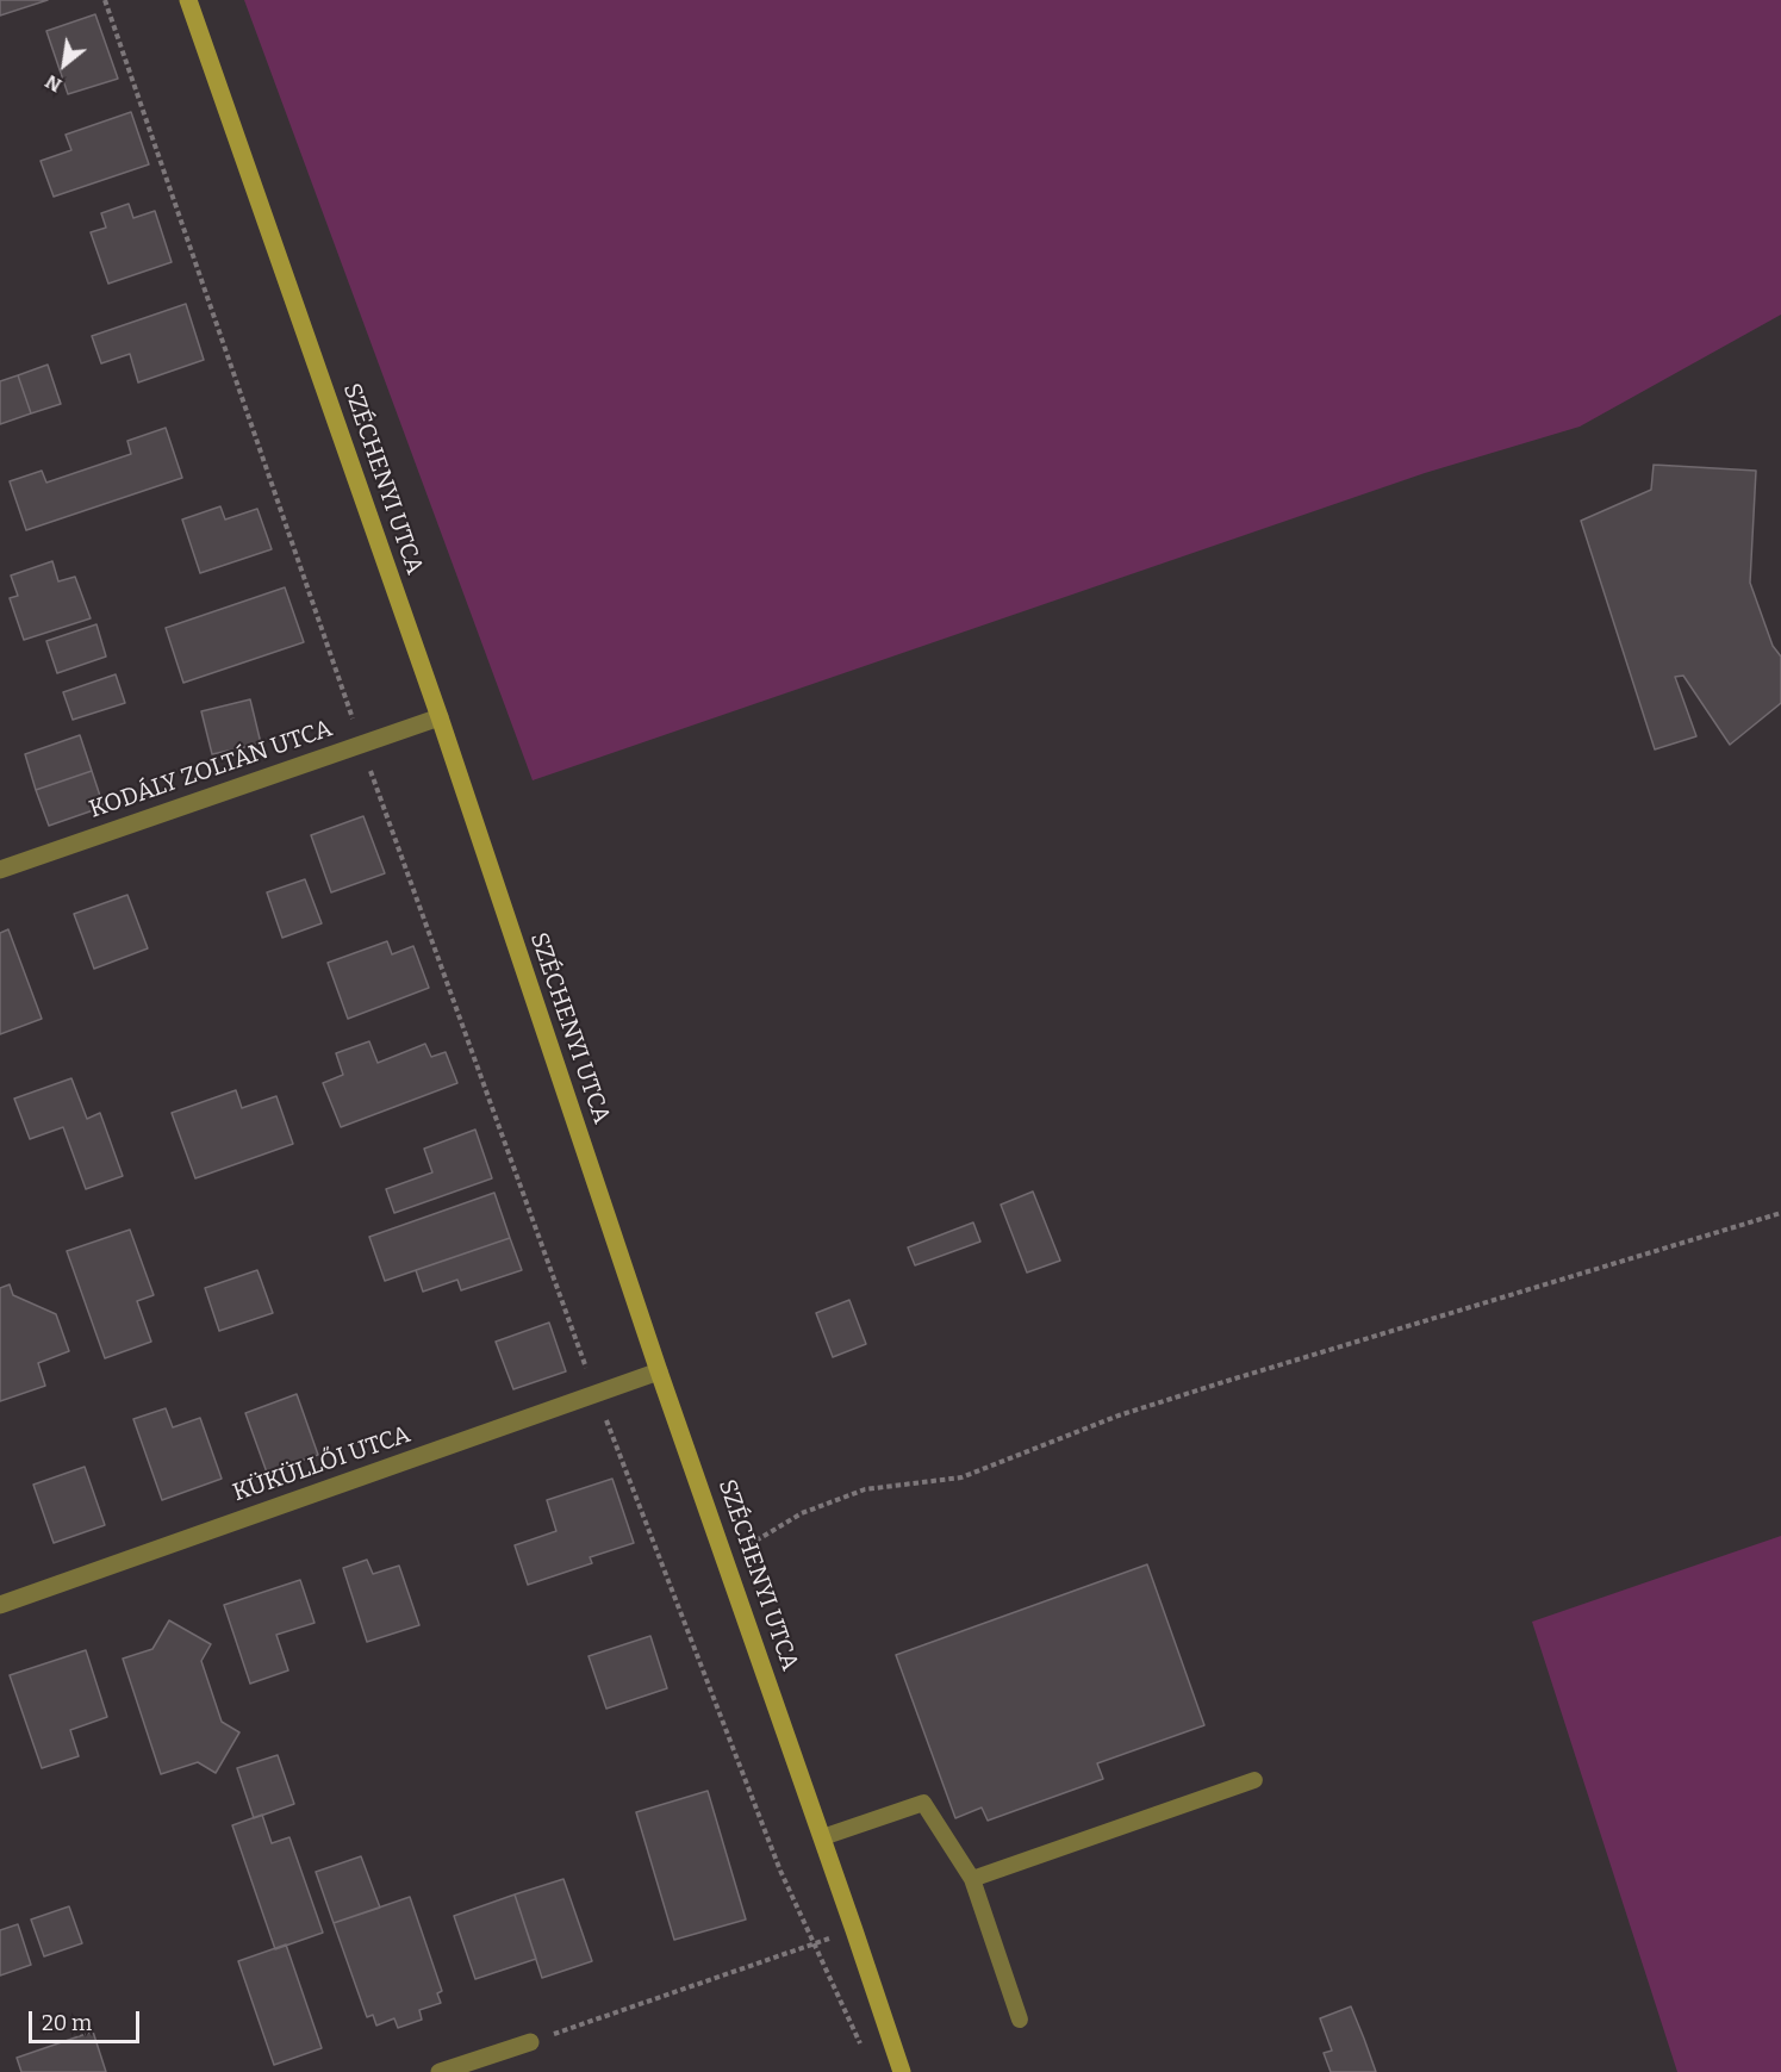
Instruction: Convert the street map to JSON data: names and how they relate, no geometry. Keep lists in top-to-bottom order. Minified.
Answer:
{"streets":{"street":["SZÉCHENYI UTCA","KODÁLY ZOLTÁN UTCA","KÜKÜLLŐI UTCA"]},"crossings":[["SZÉCHENYI UTCA","KODÁLY ZOLTÁN UTCA"],["SZÉCHENYI UTCA","KÜKÜLLŐI UTCA"]],"scale_bar":"20 m","north":"bottom left"}
